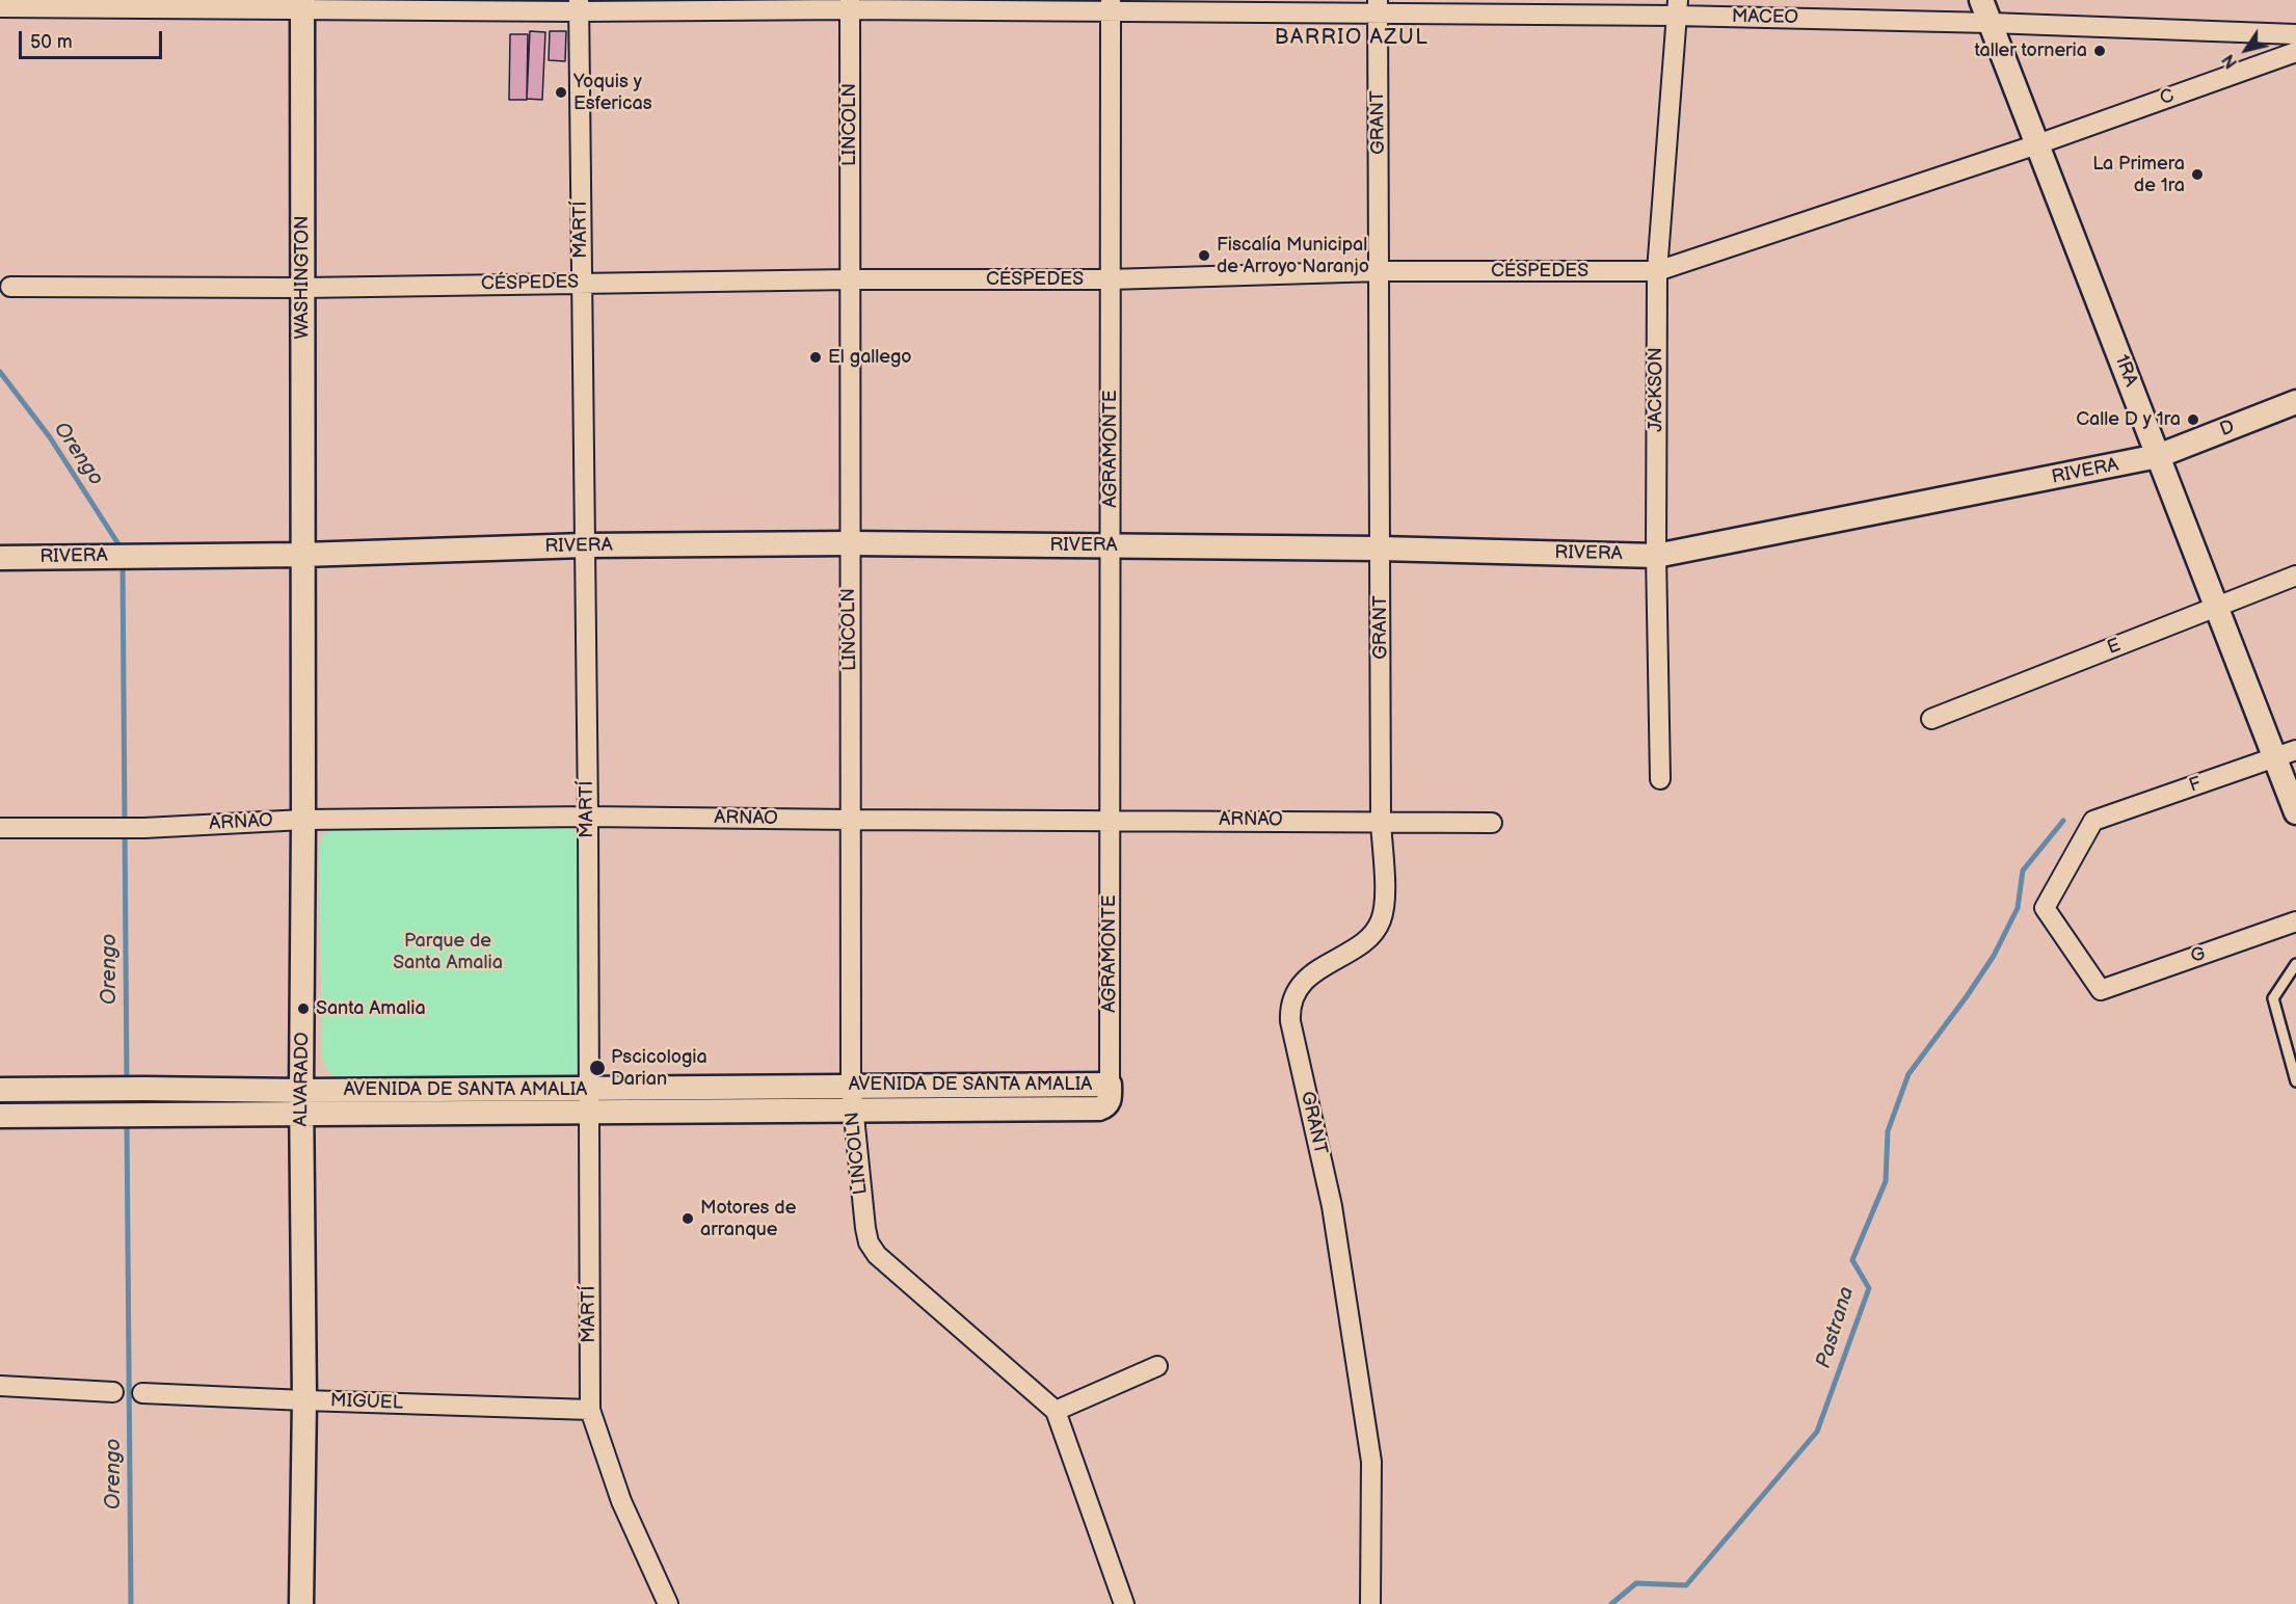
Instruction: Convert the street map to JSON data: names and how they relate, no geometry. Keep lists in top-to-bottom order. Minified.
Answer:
{"streets":{"street":["MACEO","C","GRANT","LINCOLN","MARTÍ","CÉSPEDES","WASHINGTON","1RA","JACKSON","D","AGRAMONTE","RIVERA","E","F","ARNAO","G","ALVARADO","AVENIDA DE SANTA AMALIA","MIGUEL"]},"crossings":[["MACEO","GRANT"],["MACEO","LINCOLN"],["MACEO","MARTÍ"],["MACEO","WASHINGTON"],["MACEO","1RA"],["MACEO","JACKSON"],["MACEO","AGRAMONTE"],["C","CÉSPEDES"],["C","1RA"],["GRANT","CÉSPEDES"],["GRANT","RIVERA"],["GRANT","ARNAO"],["LINCOLN","CÉSPEDES"],["LINCOLN","RIVERA"],["LINCOLN","ARNAO"],["LINCOLN","AVENIDA DE SANTA AMALIA"],["MARTÍ","CÉSPEDES"],["MARTÍ","RIVERA"],["MARTÍ","ARNAO"],["MARTÍ","AVENIDA DE SANTA AMALIA"],["MARTÍ","MIGUEL"],["CÉSPEDES","WASHINGTON"],["CÉSPEDES","1RA"],["CÉSPEDES","JACKSON"],["CÉSPEDES","AGRAMONTE"],["WASHINGTON","RIVERA"],["WASHINGTON","ALVARADO"],["1RA","D"],["1RA","RIVERA"],["1RA","E"],["1RA","F"],["JACKSON","RIVERA"],["D","RIVERA"],["AGRAMONTE","RIVERA"],["AGRAMONTE","ARNAO"],["AGRAMONTE","AVENIDA DE SANTA AMALIA"],["RIVERA","ALVARADO"],["F","G"],["ARNAO","ALVARADO"],["ALVARADO","AVENIDA DE SANTA AMALIA"],["ALVARADO","MIGUEL"]],"districts":["BARRIO AZUL"],"water":["Orengo","Pastrana"],"parks":["Parque de Santa Amalia"],"places":["taller torneria","Yoquis y Esfericas","La Primera de 1ra","Fiscalía Municipal de Arroyo Naranjo","El gallego","Calle D y 1ra","Santa Amalia","Pscicologia Darian","Motores de arranque"],"scale_bar":"50 m","north":"bottom left"}
